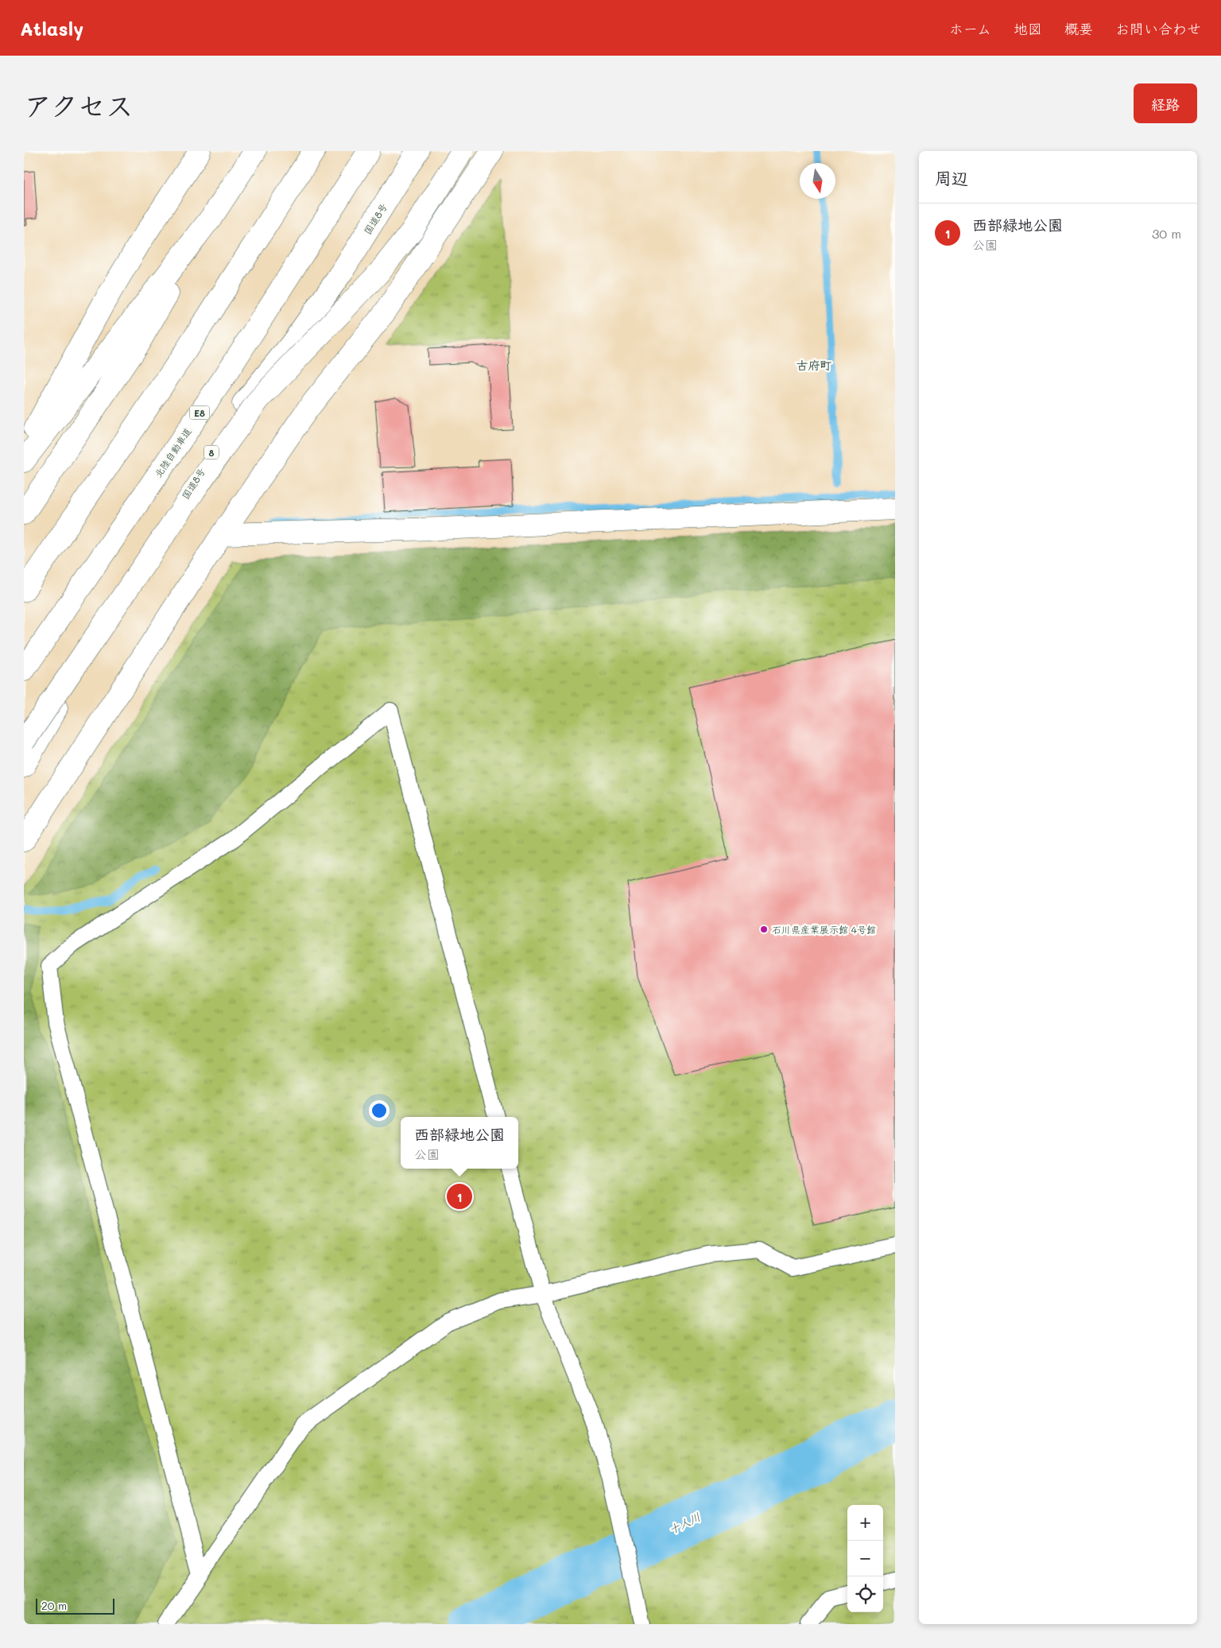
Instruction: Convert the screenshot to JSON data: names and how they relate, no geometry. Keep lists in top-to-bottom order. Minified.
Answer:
{"streets":{"main road":["国道8号","E8","北陸自動車道","8"]},"districts":["古府町"],"water":["十人川"],"places":["石川県産業展示館 4号館"],"scale_bar":"20 m","north":"bottom","page":{"header":"Atlasly","nav":["ホーム","地図","概要","お問い合わせ"],"title":"アクセス","buttons":"経路","heading":"周辺","list":[{"mark":"1","name":"西部緑地公園","note":"公園","value":"30 m"}],"popup":["西部緑地公園","公園"],"pins":"1","map_buttons":["+","−"],"scale":"20 m"}}
